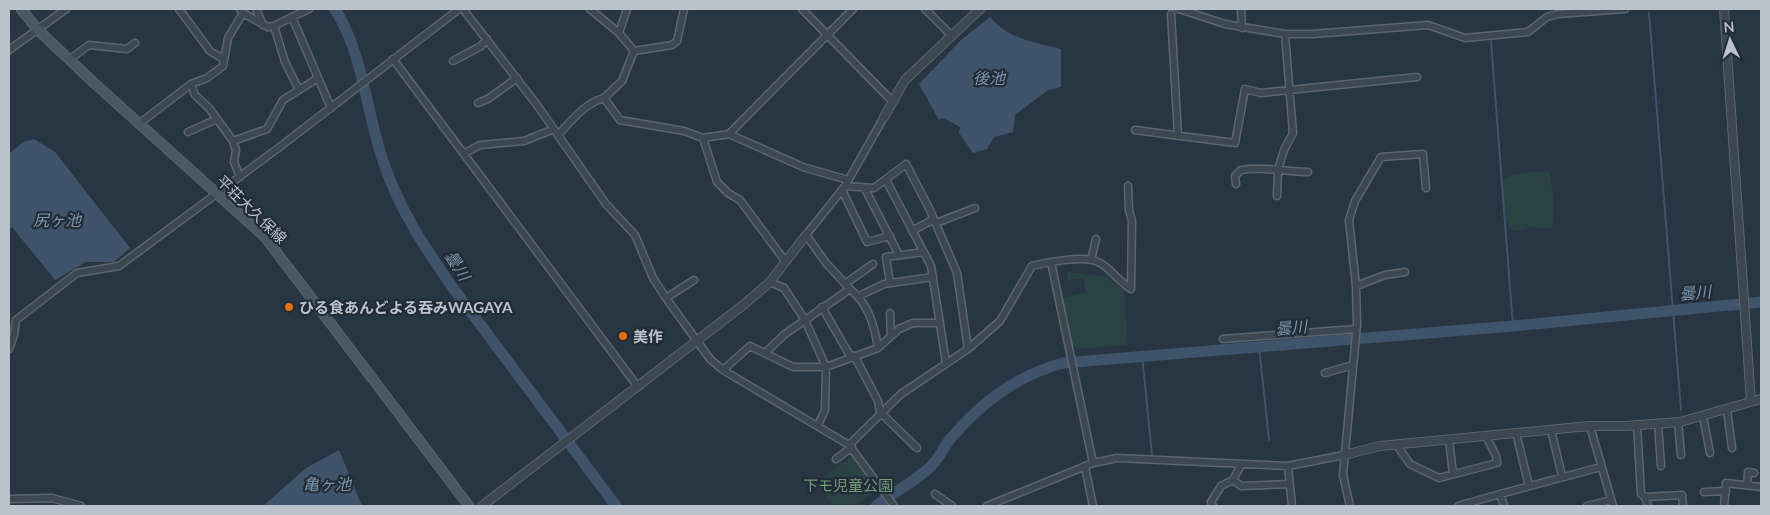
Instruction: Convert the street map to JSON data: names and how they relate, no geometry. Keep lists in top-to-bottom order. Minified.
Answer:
{"streets":{"main road":["平荘大久保線"]},"water":["後池","尻ヶ池","曇川","亀ヶ池"],"parks":["下モ児童公園"],"places":["ひる食あんどよる吞みWAGAYA","美作"],"north":"top"}
